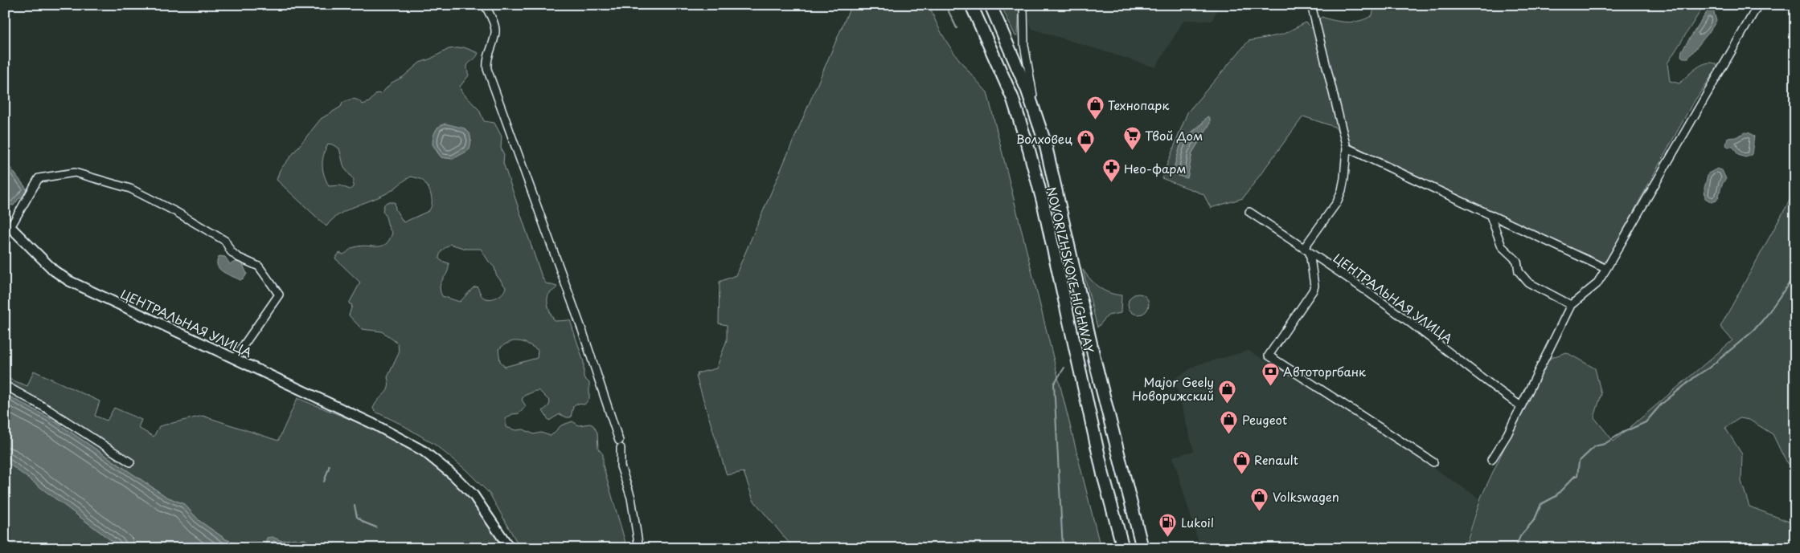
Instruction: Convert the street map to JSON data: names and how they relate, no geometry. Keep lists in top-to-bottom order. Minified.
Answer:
{"streets":{"highway":["NOVORIZHSKOYE HIGHWAY"],"main road":["ЦЕНТРАЛЬНАЯ УЛИЦА"]},"places":{"shop":["Технопарк","Волховец","Major Geely Новорижский","Peugeot","Renault","Volkswagen"],"supermarket":["Твой Дом"],"pharmacy":["Нео-фарм"],"bank":["Автоторгбанк"],"fuel station":["Lukoil"]}}
